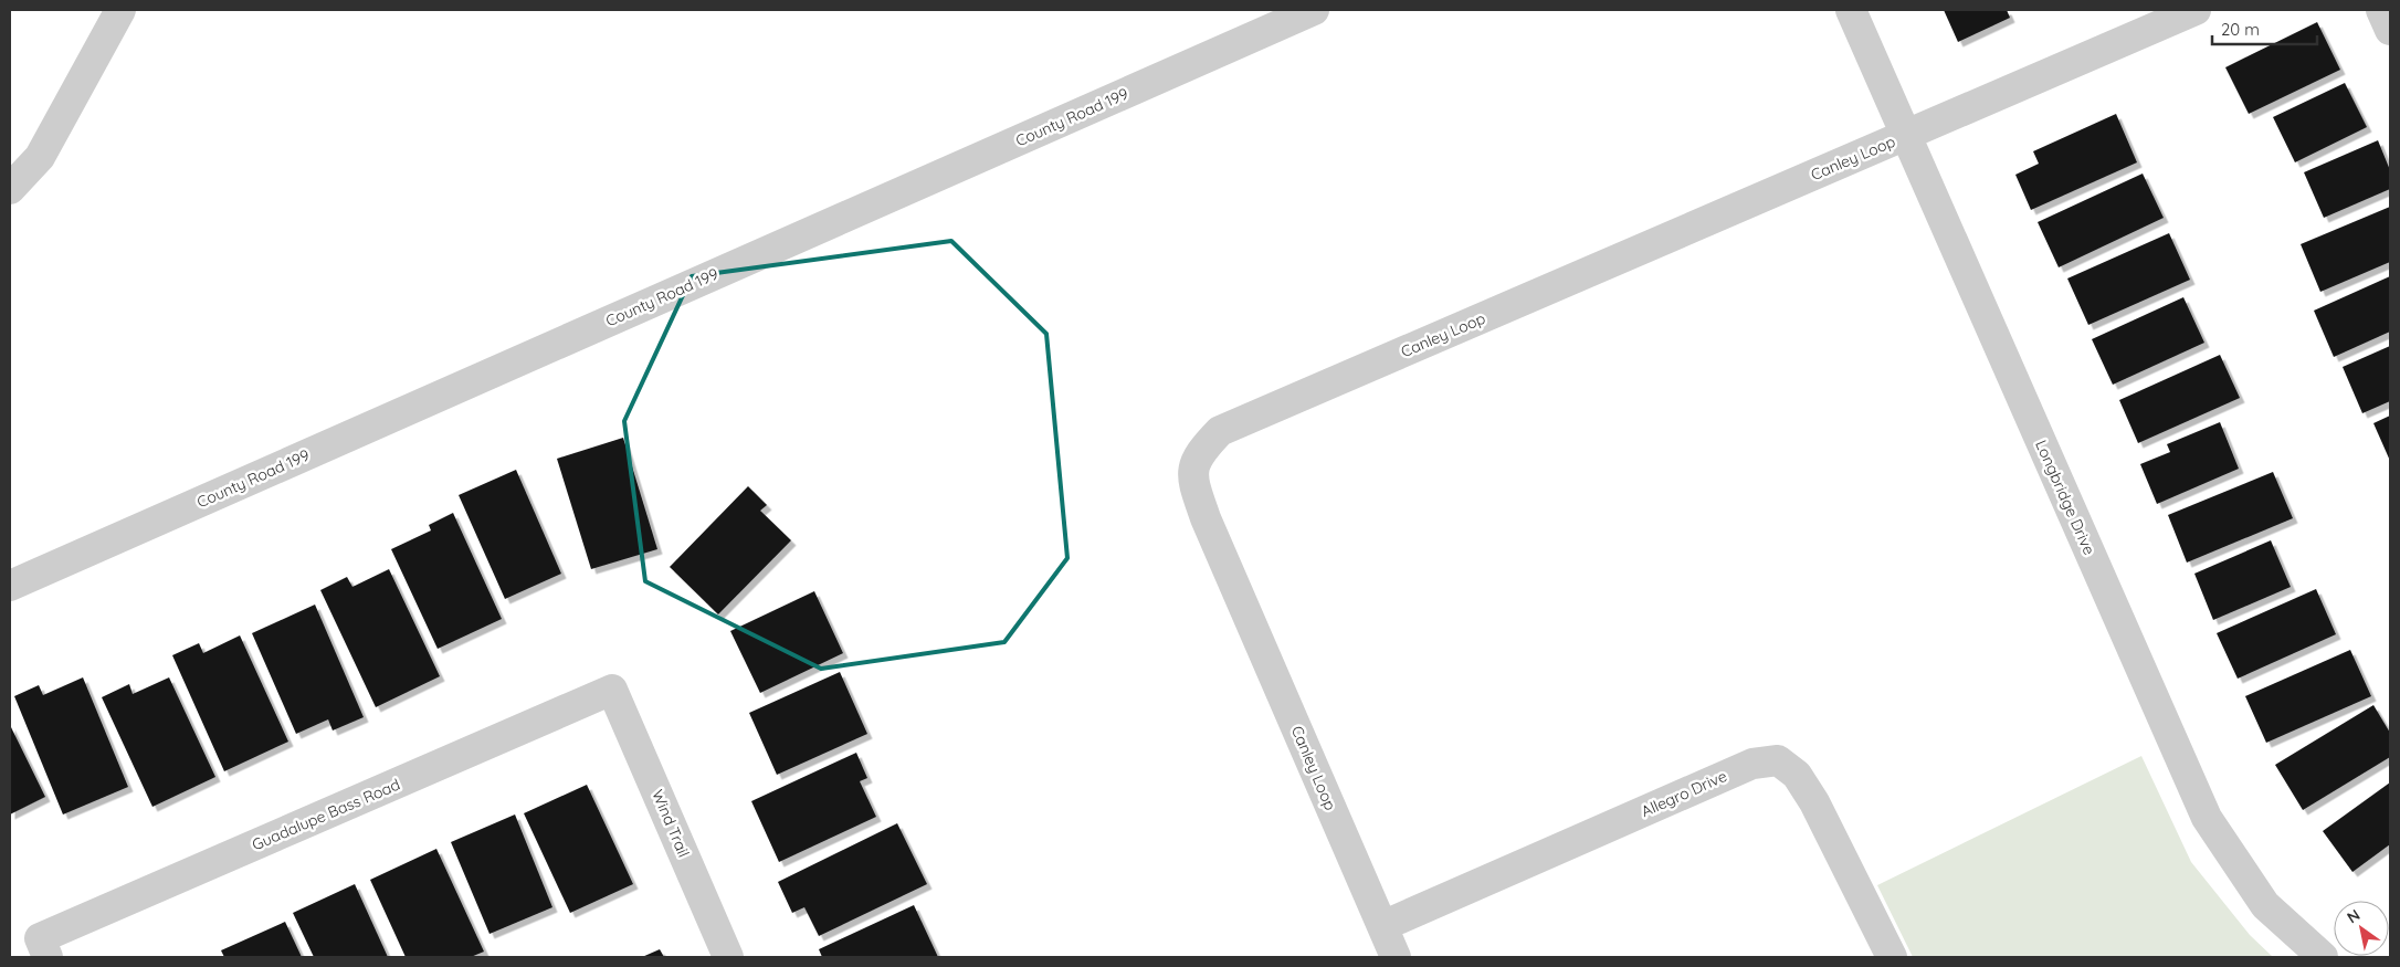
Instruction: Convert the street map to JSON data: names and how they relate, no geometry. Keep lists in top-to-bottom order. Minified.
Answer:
{"streets":{"street":["County Road 199","Canley Loop","Longbridge Drive","Allegro Drive","Guadalupe Bass Road","Wind Trail"]},"crossings":[["Canley Loop","Longbridge Drive"],["Canley Loop","Allegro Drive"],["Guadalupe Bass Road","Wind Trail"]],"scale_bar":"20 m","north":"top left"}
